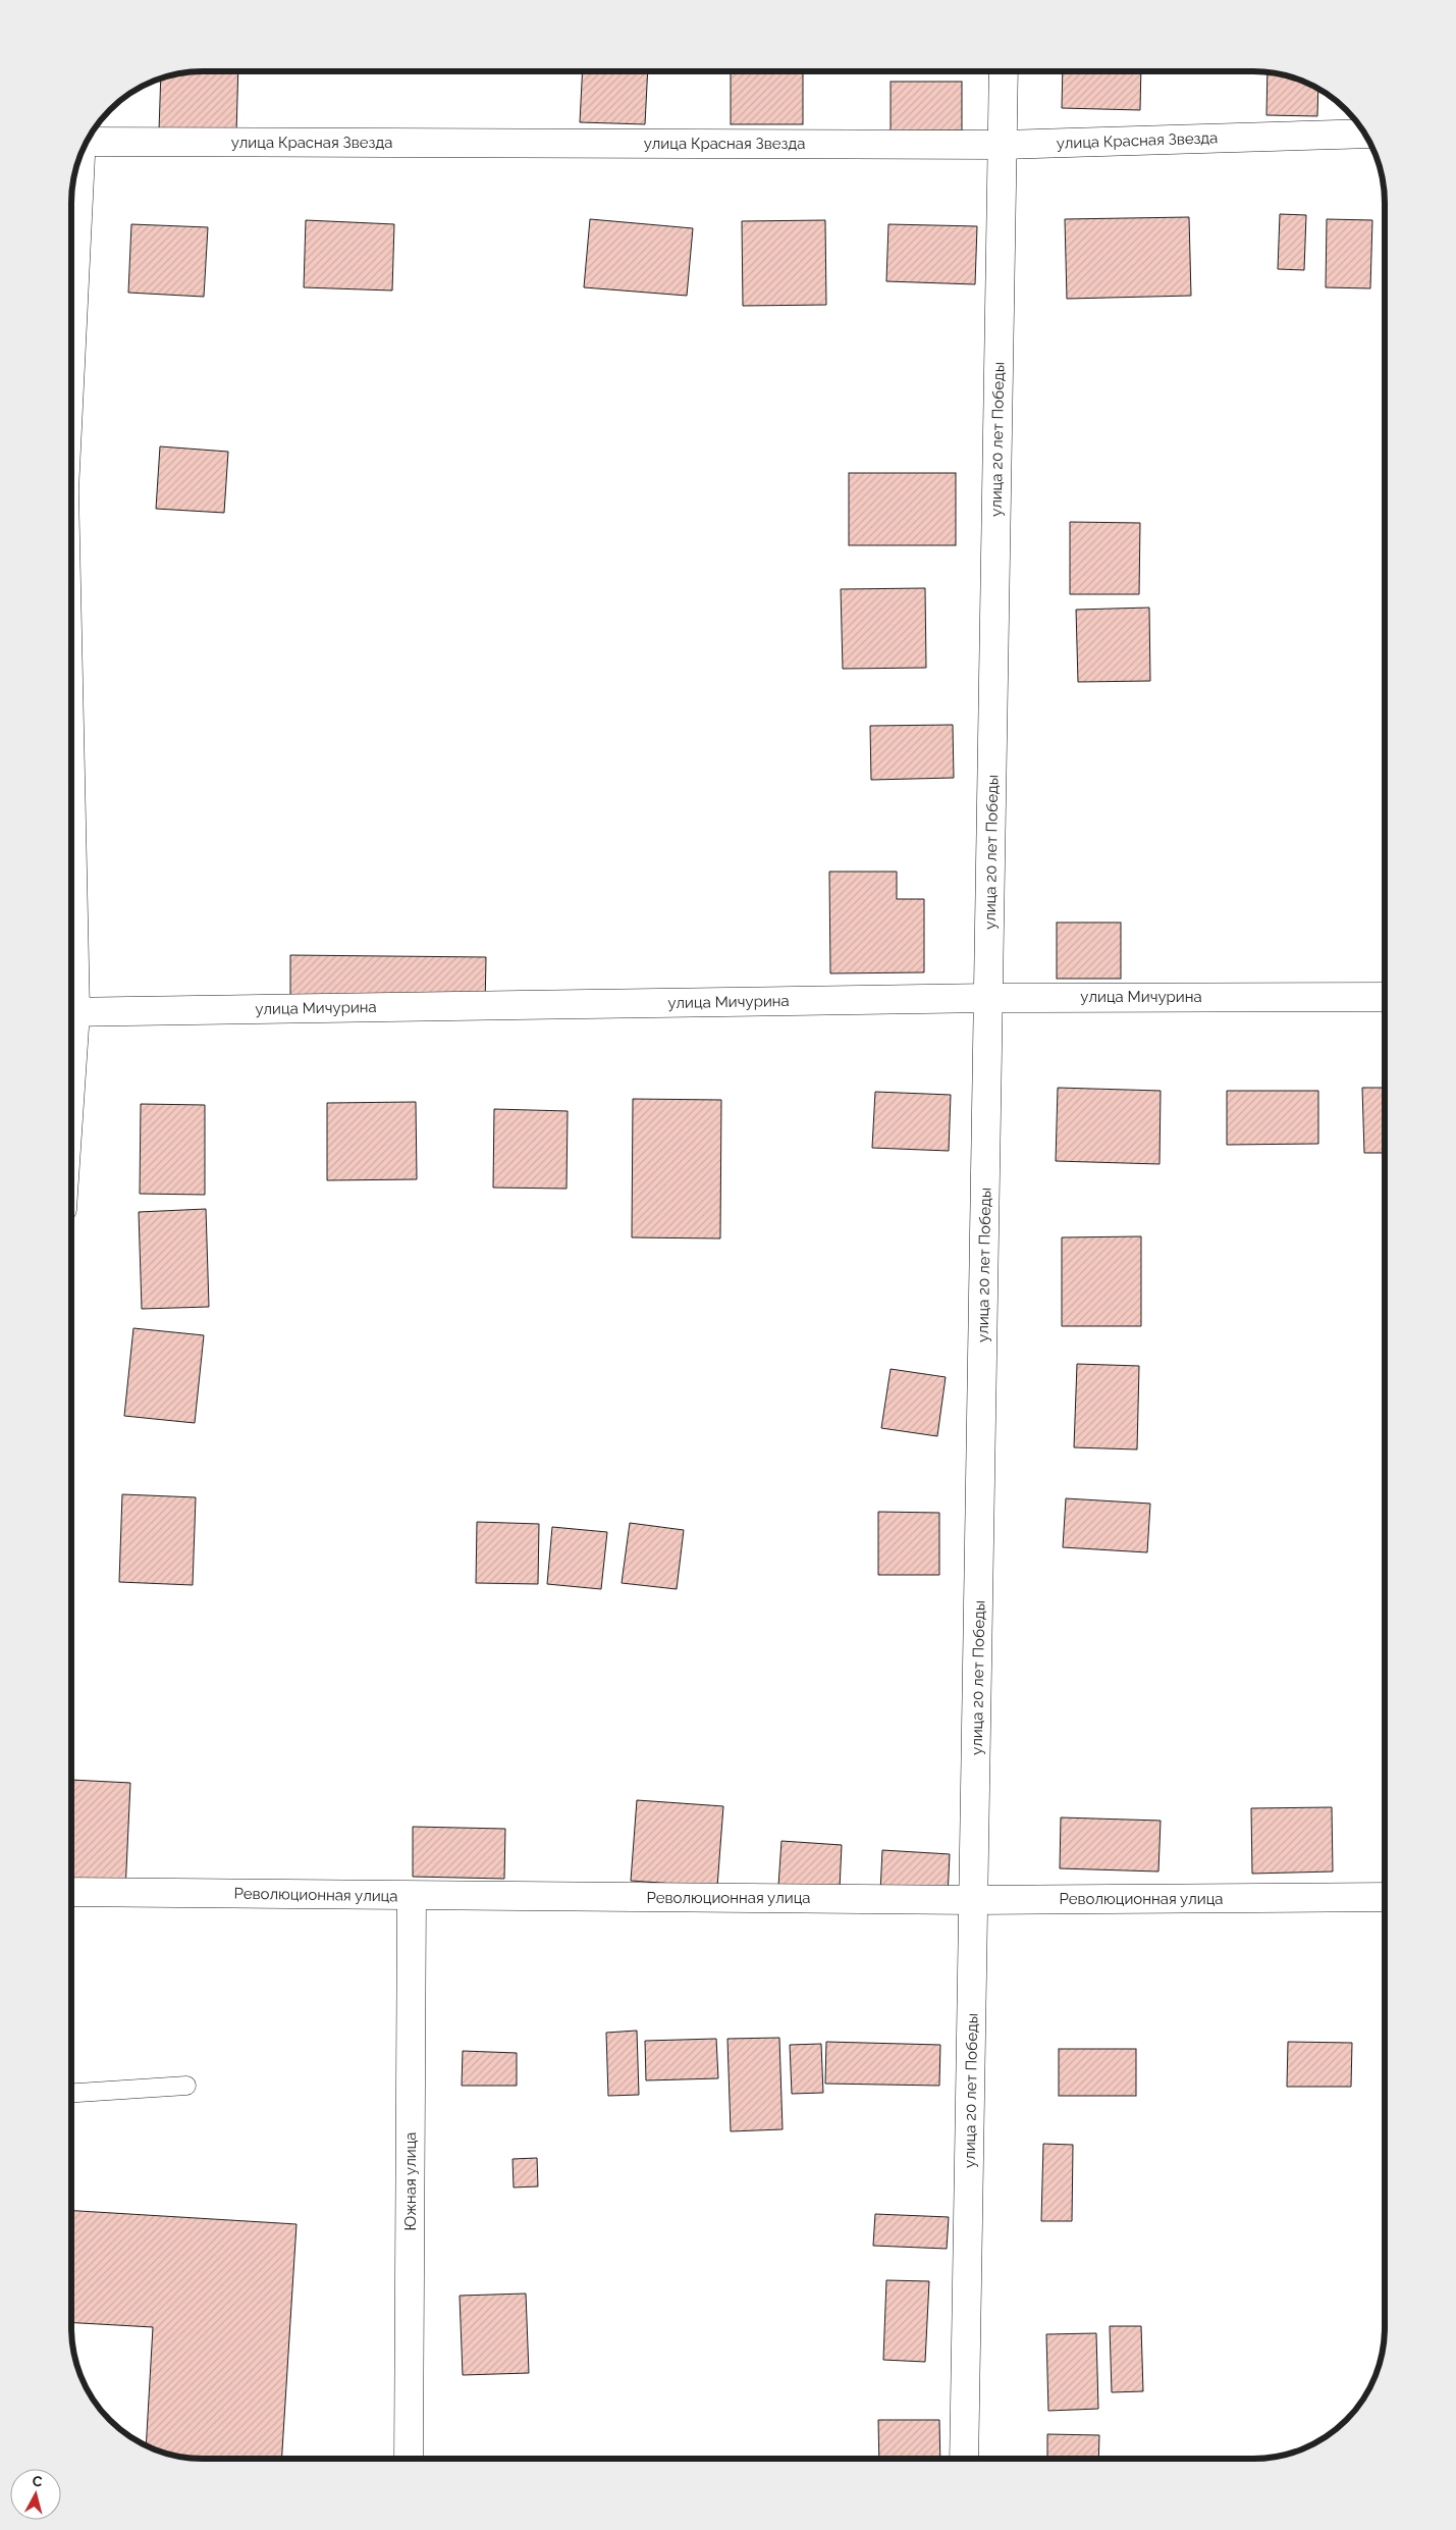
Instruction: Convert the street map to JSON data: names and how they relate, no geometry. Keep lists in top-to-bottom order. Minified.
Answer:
{"streets":{"street":["улица Красная Звезда","улица 20 лет Победы","улица Мичурина","Революционная улица","Южная улица"]},"crossings":[["улица Красная Звезда","улица 20 лет Победы"],["улица 20 лет Победы","улица Мичурина"],["улица 20 лет Победы","Революционная улица"],["Революционная улица","Южная улица"]],"north":"top"}
